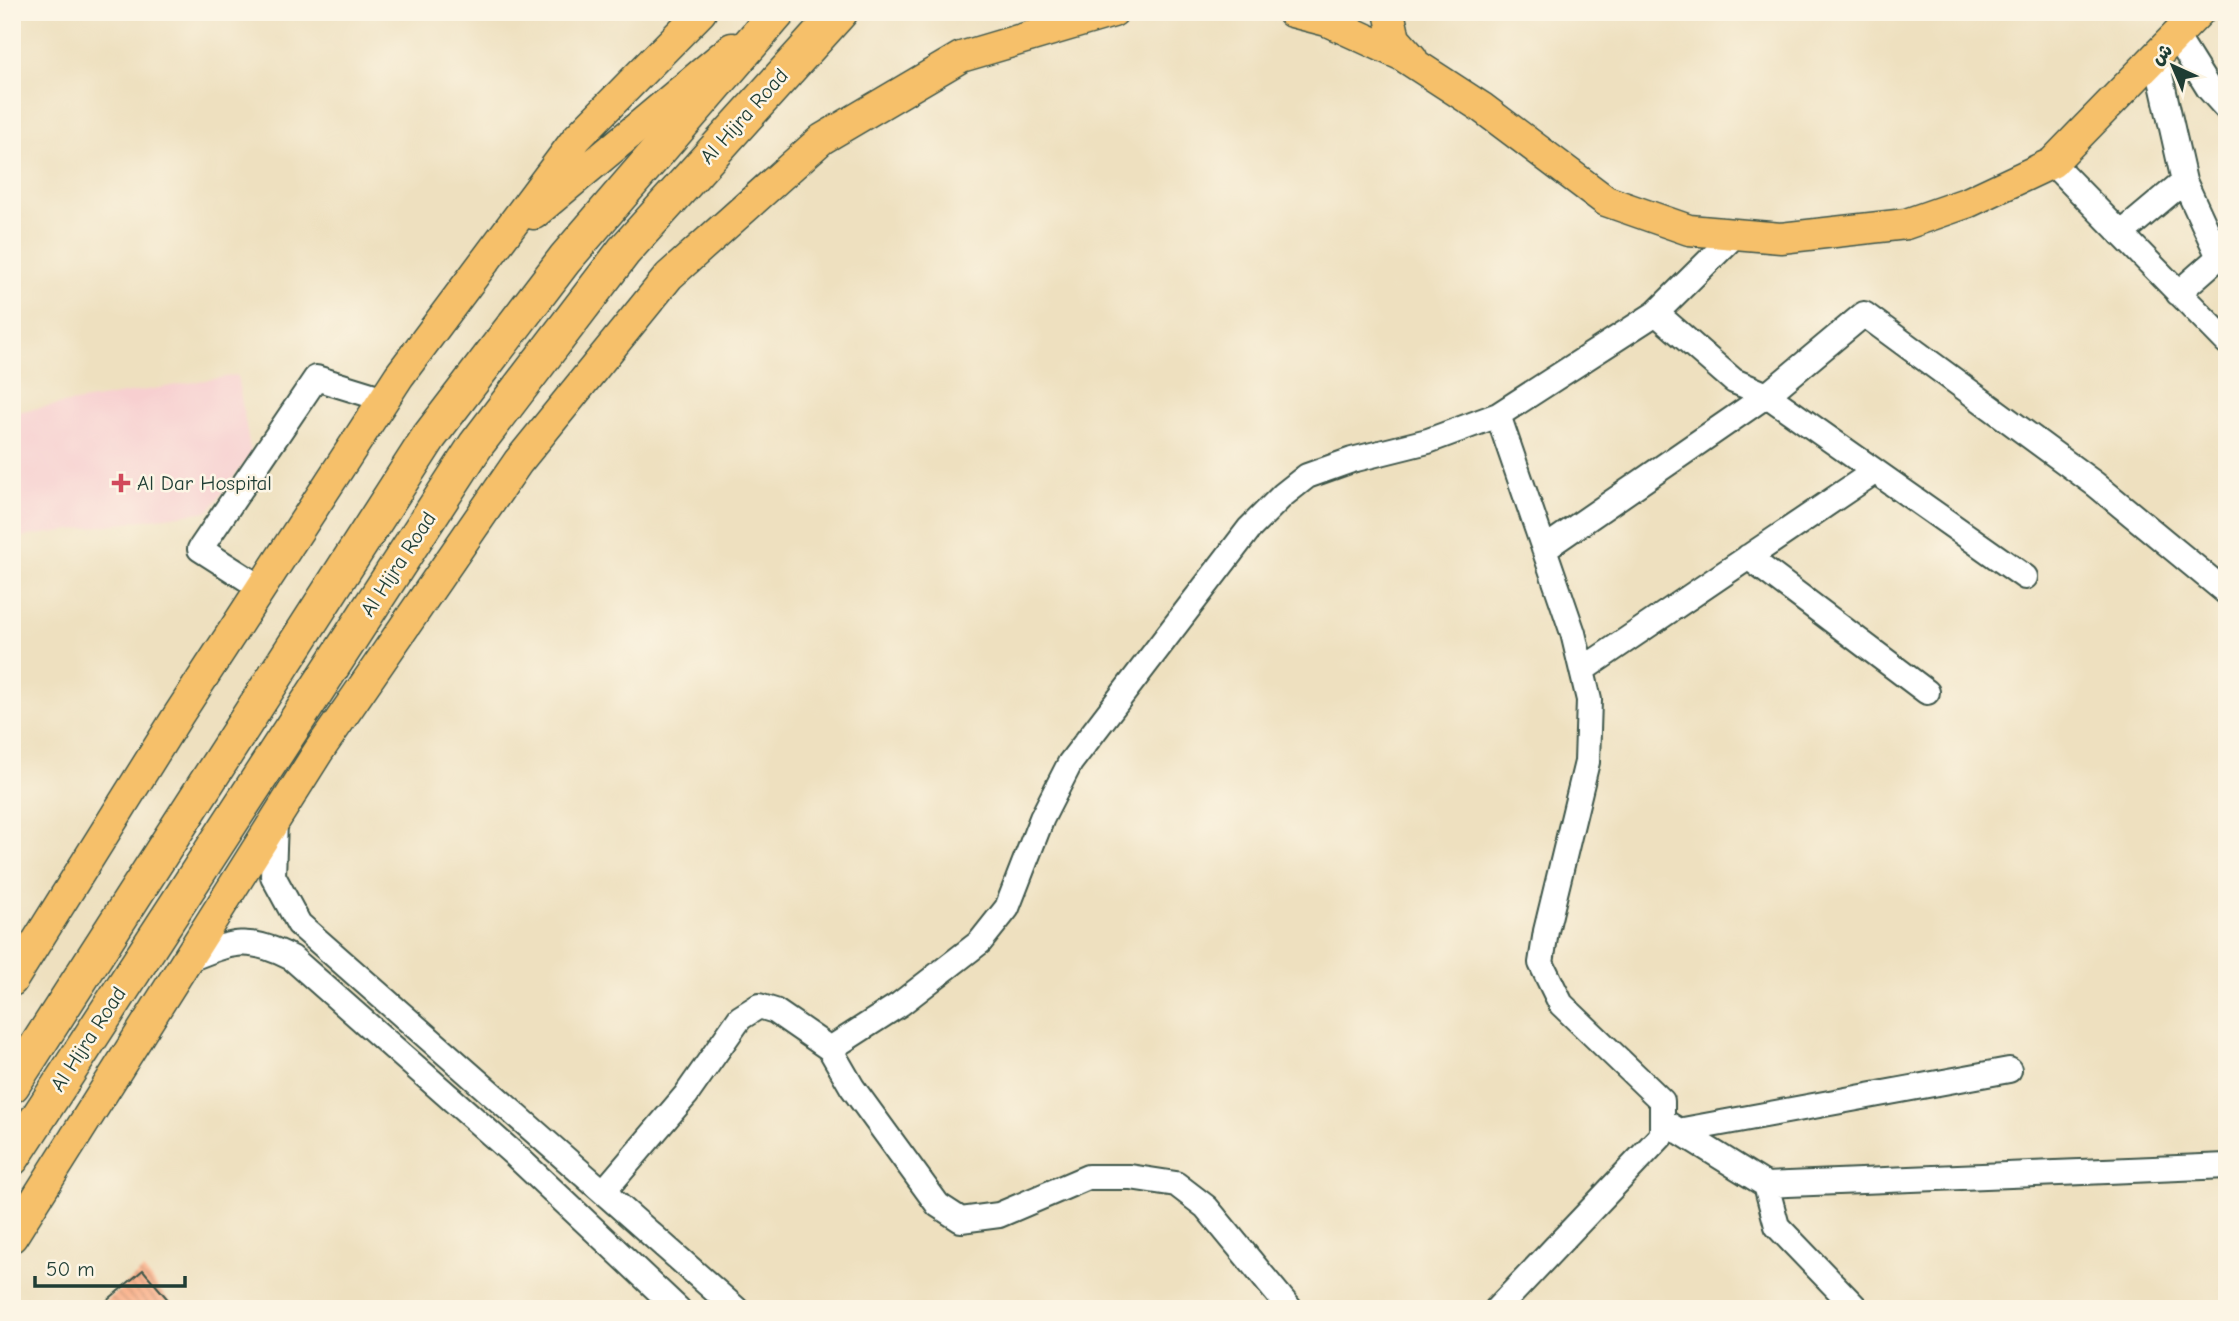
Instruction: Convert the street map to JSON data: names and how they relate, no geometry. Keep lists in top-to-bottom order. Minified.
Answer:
{"streets":{"highway":["Al Hijra Road"]},"places":{"health":["Al Dar Hospital"]},"scale_bar":"50 m","north":"top left"}
